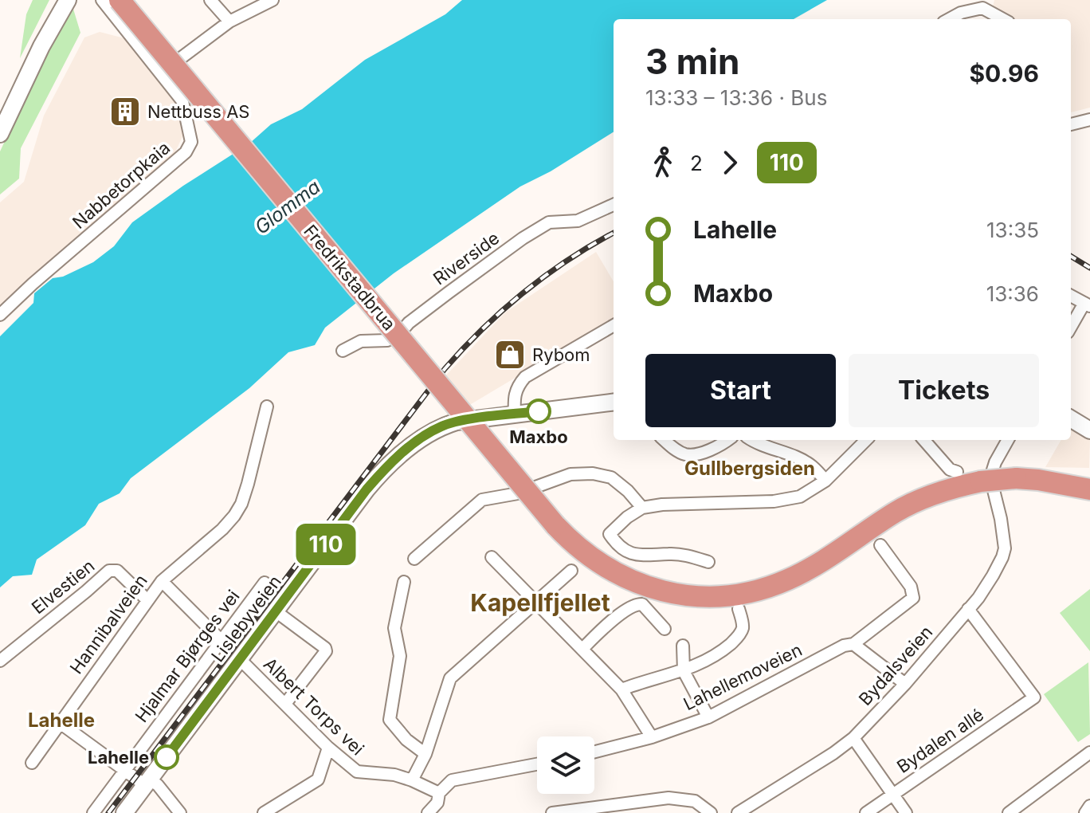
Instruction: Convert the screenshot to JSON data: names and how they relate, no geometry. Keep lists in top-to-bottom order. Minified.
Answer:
{"streets":{"highway":["Fredrikstadbrua"],"street":["Nabbetorpkaia","Riverside","Elvestien","Lislebyveien","Hannibalveien","Hjalmar Bjørges vei","Bydalsveien","Lahellemoveien","Albert Torps vei","Bydalen allé"]},"crossings":[["Elvestien","Hannibalveien"],["Lislebyveien","Albert Torps vei"],["Bydalsveien","Bydalen allé"]],"districts":["Gullbergsiden","Kapellfjellet","Lahelle"],"water":["Glomma"],"places":{"building":["Nettbuss AS"],"shop":["Rybom"],"other":["Maxbo","Lahelle"]},"lines":["bus line 110"],"page":{"on_map":"110","heading":["3 min","13:33 – 13:36 · Bus","$0.96"],"legs":["2","110"],"list":[{"name":"Lahelle","value":"13:35"},{"name":"Maxbo","value":"13:36"}],"buttons":["Start","Tickets"]}}
